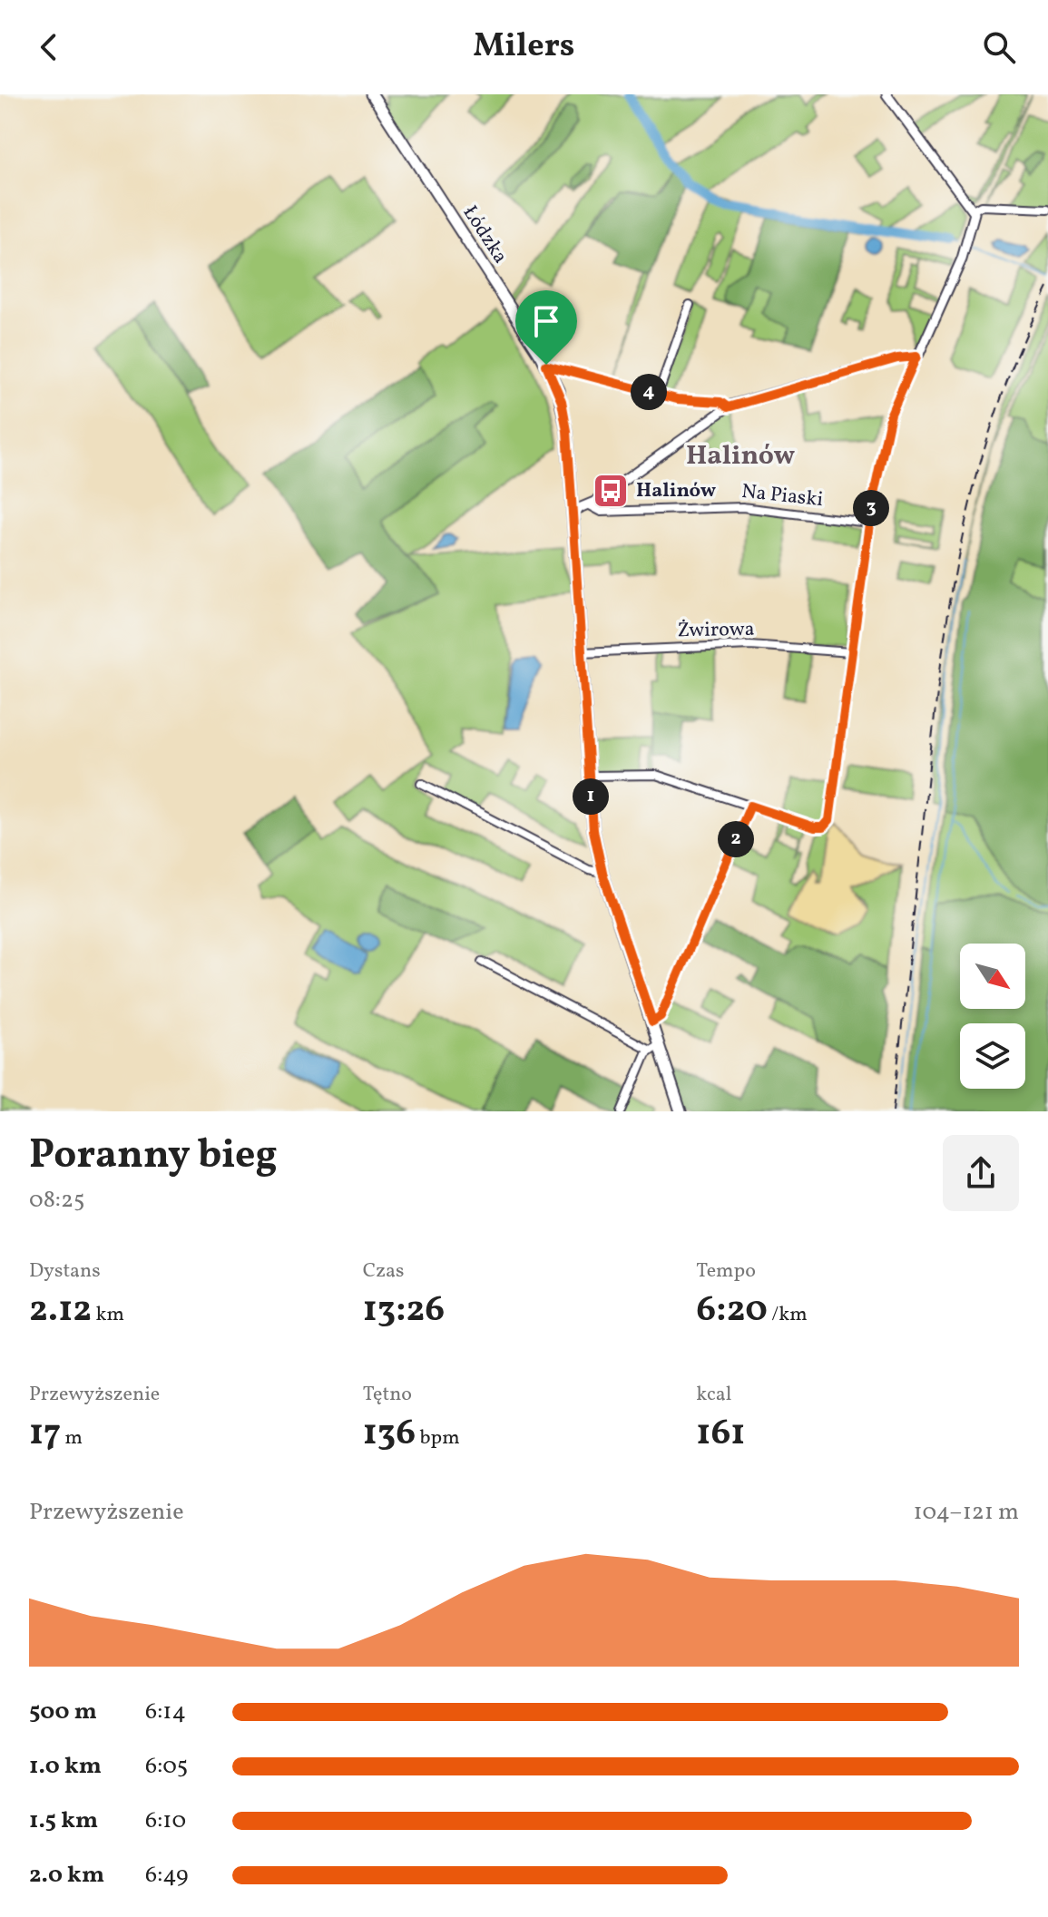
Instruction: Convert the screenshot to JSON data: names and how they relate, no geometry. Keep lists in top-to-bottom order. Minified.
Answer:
{"streets":{"main road":["Łódzka"],"street":["Na Piaski","Żwirowa"]},"crossings":[["Łódzka","Żwirowa"]],"districts":["Halinów"],"places":{"bus stop":["Halinów"]},"north":"bottom right","page":{"header":"Milers","pins":["4","3","1","2"],"heading":["Poranny bieg","08:25"],"stats":[["Dystans","2.12 km"],["Czas","13:26"],["Tempo","6:20 /km"],["Przewyższenie","17 m"],["Tętno","136 bpm"],["kcal","161"]],"chart":["Przewyższenie","104–121 m"],"list":[{"name":"500 m","note":"6:14"},{"name":"1.0 km","note":"6:05"},{"name":"1.5 km","note":"6:10"},{"name":"2.0 km","note":"6:49"}]}}
